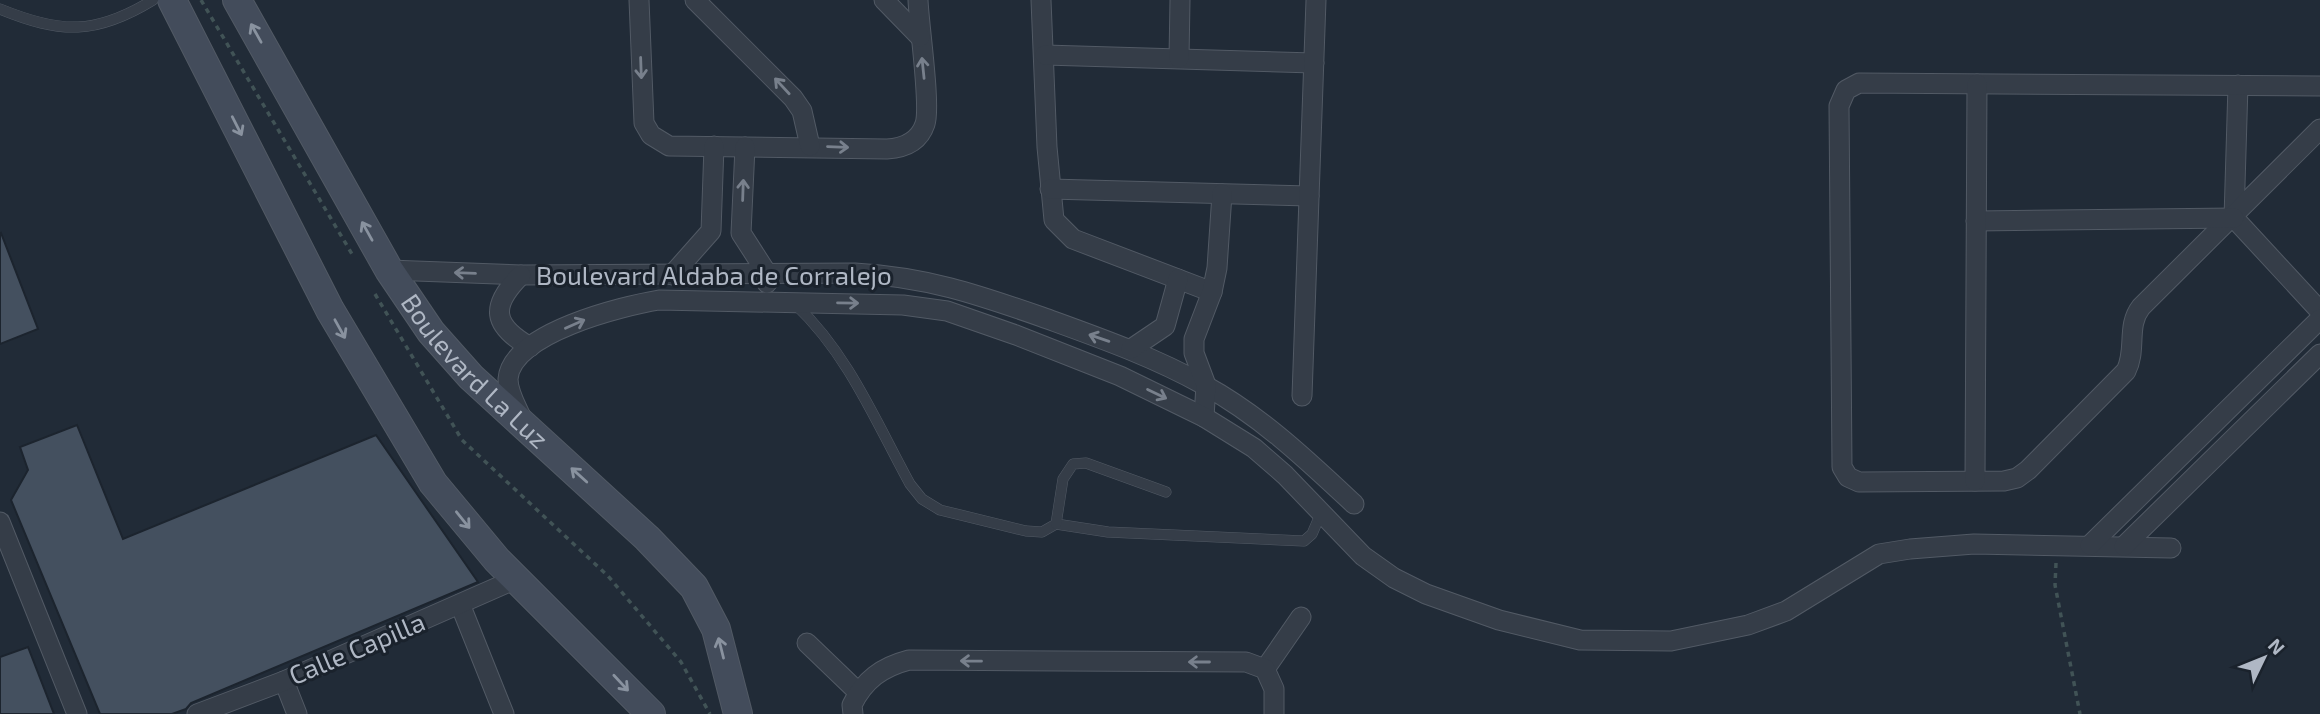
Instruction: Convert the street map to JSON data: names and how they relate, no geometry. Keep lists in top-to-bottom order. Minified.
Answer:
{"streets":{"main road":["Boulevard La Luz"],"street":["Boulevard Aldaba de Corralejo","Calle Capilla"]},"crossings":[["Boulevard Aldaba de Corralejo","Boulevard La Luz"]],"north":"top right"}
